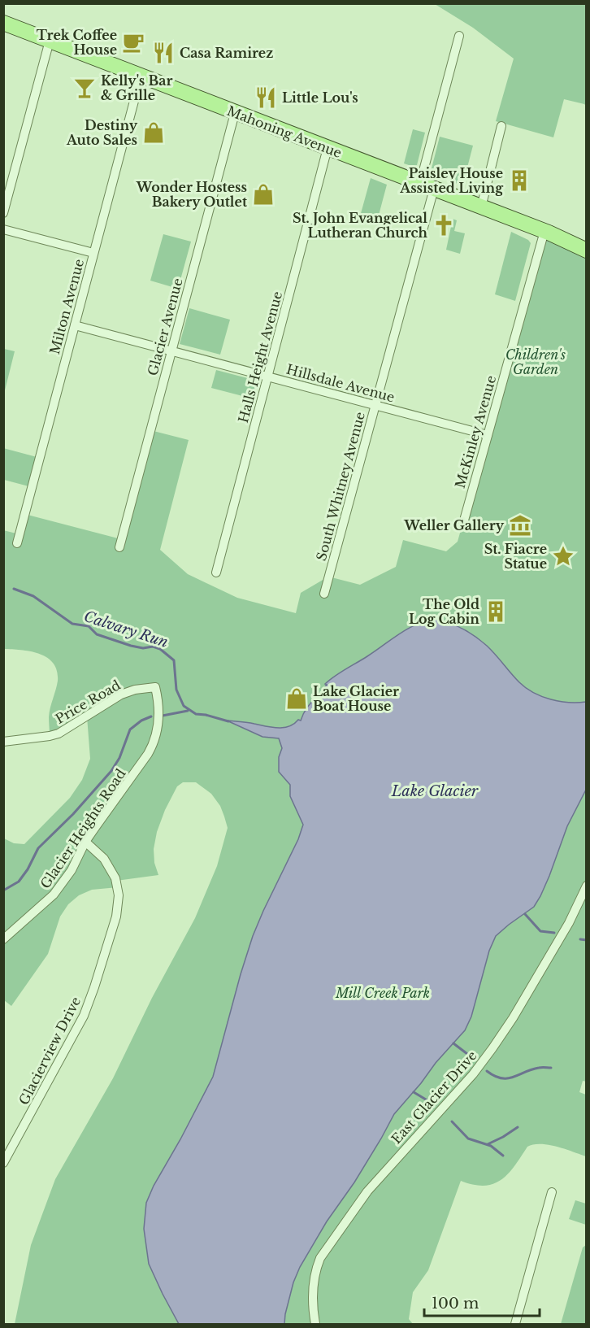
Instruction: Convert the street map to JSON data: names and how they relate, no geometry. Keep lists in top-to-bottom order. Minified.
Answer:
{"streets":{"main road":["Mahoning Avenue"],"street":["Milton Avenue","Glacier Avenue","Halls Height Avenue","Hillsdale Avenue","McKinley Avenue","South Whitney Avenue","Price Road","Glacier Heights Road","Glacierview Drive","East Glacier Drive"]},"crossings":[["Mahoning Avenue","Milton Avenue"],["Mahoning Avenue","Glacier Avenue"],["Mahoning Avenue","Halls Height Avenue"],["Mahoning Avenue","McKinley Avenue"],["Mahoning Avenue","South Whitney Avenue"],["Milton Avenue","Hillsdale Avenue"],["Glacier Avenue","Hillsdale Avenue"],["Halls Height Avenue","Hillsdale Avenue"],["Hillsdale Avenue","McKinley Avenue"],["Hillsdale Avenue","South Whitney Avenue"],["Price Road","Glacier Heights Road"],["Glacier Heights Road","Glacierview Drive"]],"water":["Calvary Run","Lake Glacier"],"parks":["Children's Garden","Mill Creek Park"],"places":{"cafe":["Trek Coffee House"],"restaurant":["Casa Ramirez","Little Lou's"],"bar":["Kelly's Bar & Grille"],"shop":["Destiny Auto Sales","Wonder Hostess Bakery Outlet","Lake Glacier Boat House"],"building":["Paisley House Assisted Living","The Old Log Cabin"],"church":["St. John Evangelical Lutheran Church"],"museum":["Weller Gallery"],"place":["St. Fiacre Statue"]},"scale_bar":"100 m"}
